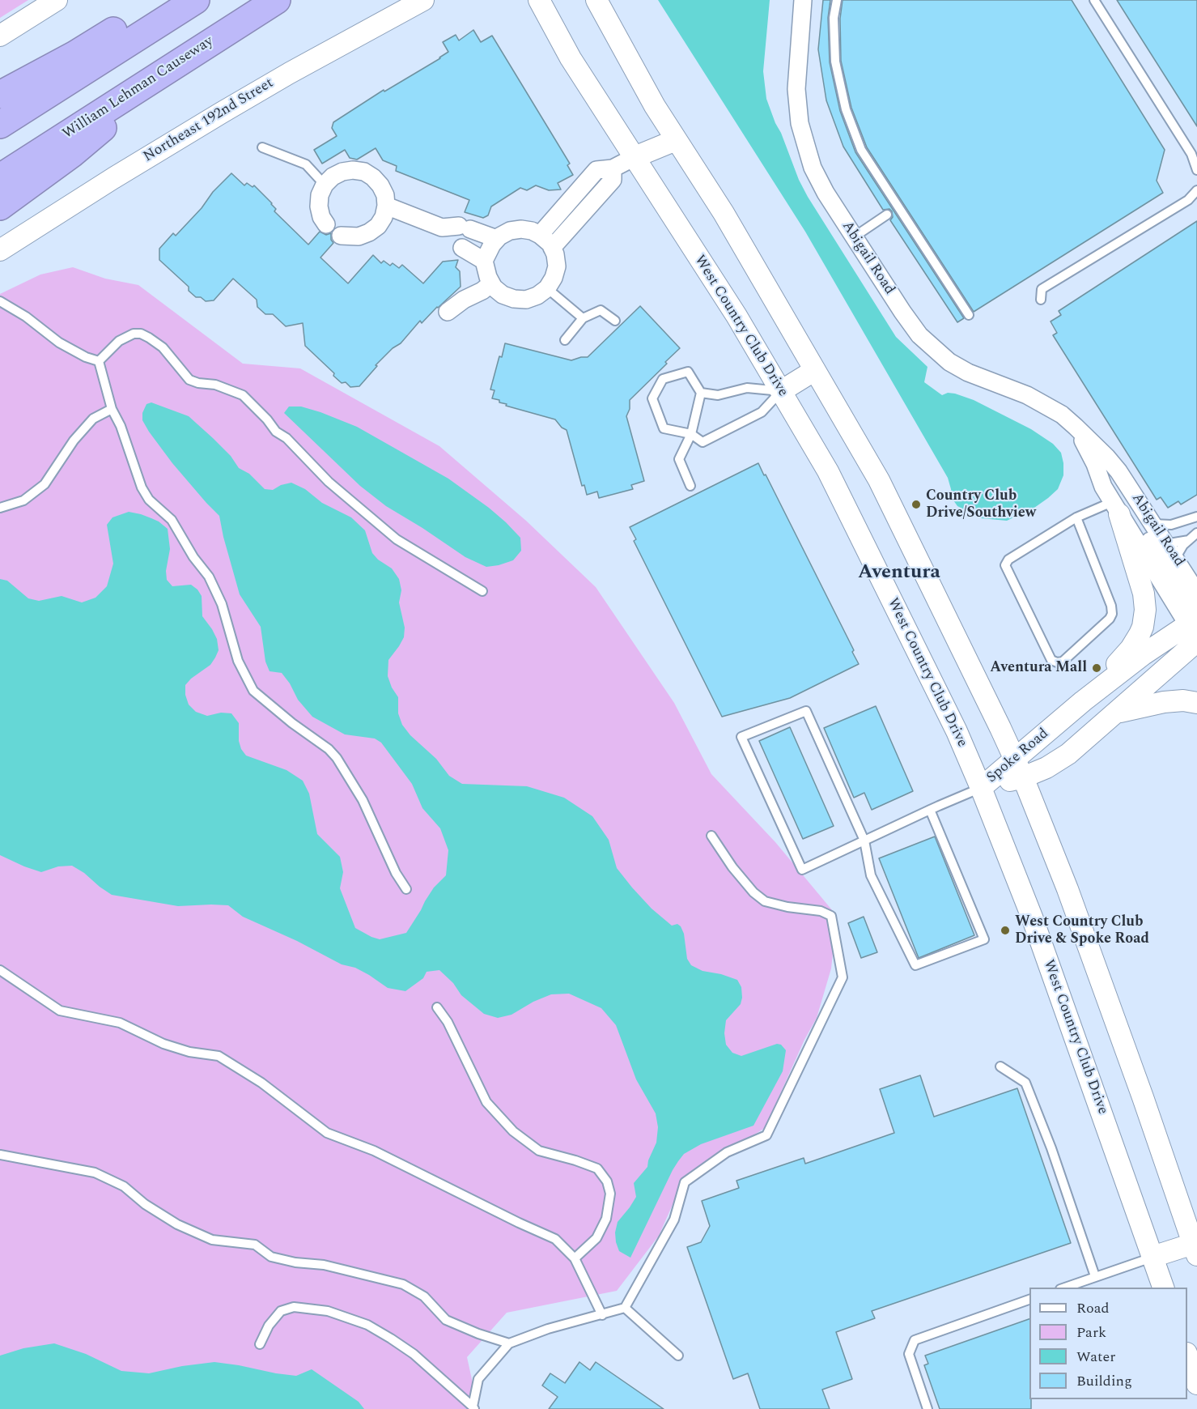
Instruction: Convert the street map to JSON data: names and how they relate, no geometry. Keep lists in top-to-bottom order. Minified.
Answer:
{"streets":{"highway":["William Lehman Causeway"],"street":["Northeast 192nd Street","Abigail Road","West Country Club Drive","Spoke Road"]},"crossings":[["Abigail Road","Spoke Road"],["West Country Club Drive","Spoke Road"]],"districts":["Aventura"],"places":["Country Club Drive/Southview","Aventura Mall","West Country Club Drive & Spoke Road"],"legend":["Road","Park","Water","Building"]}
